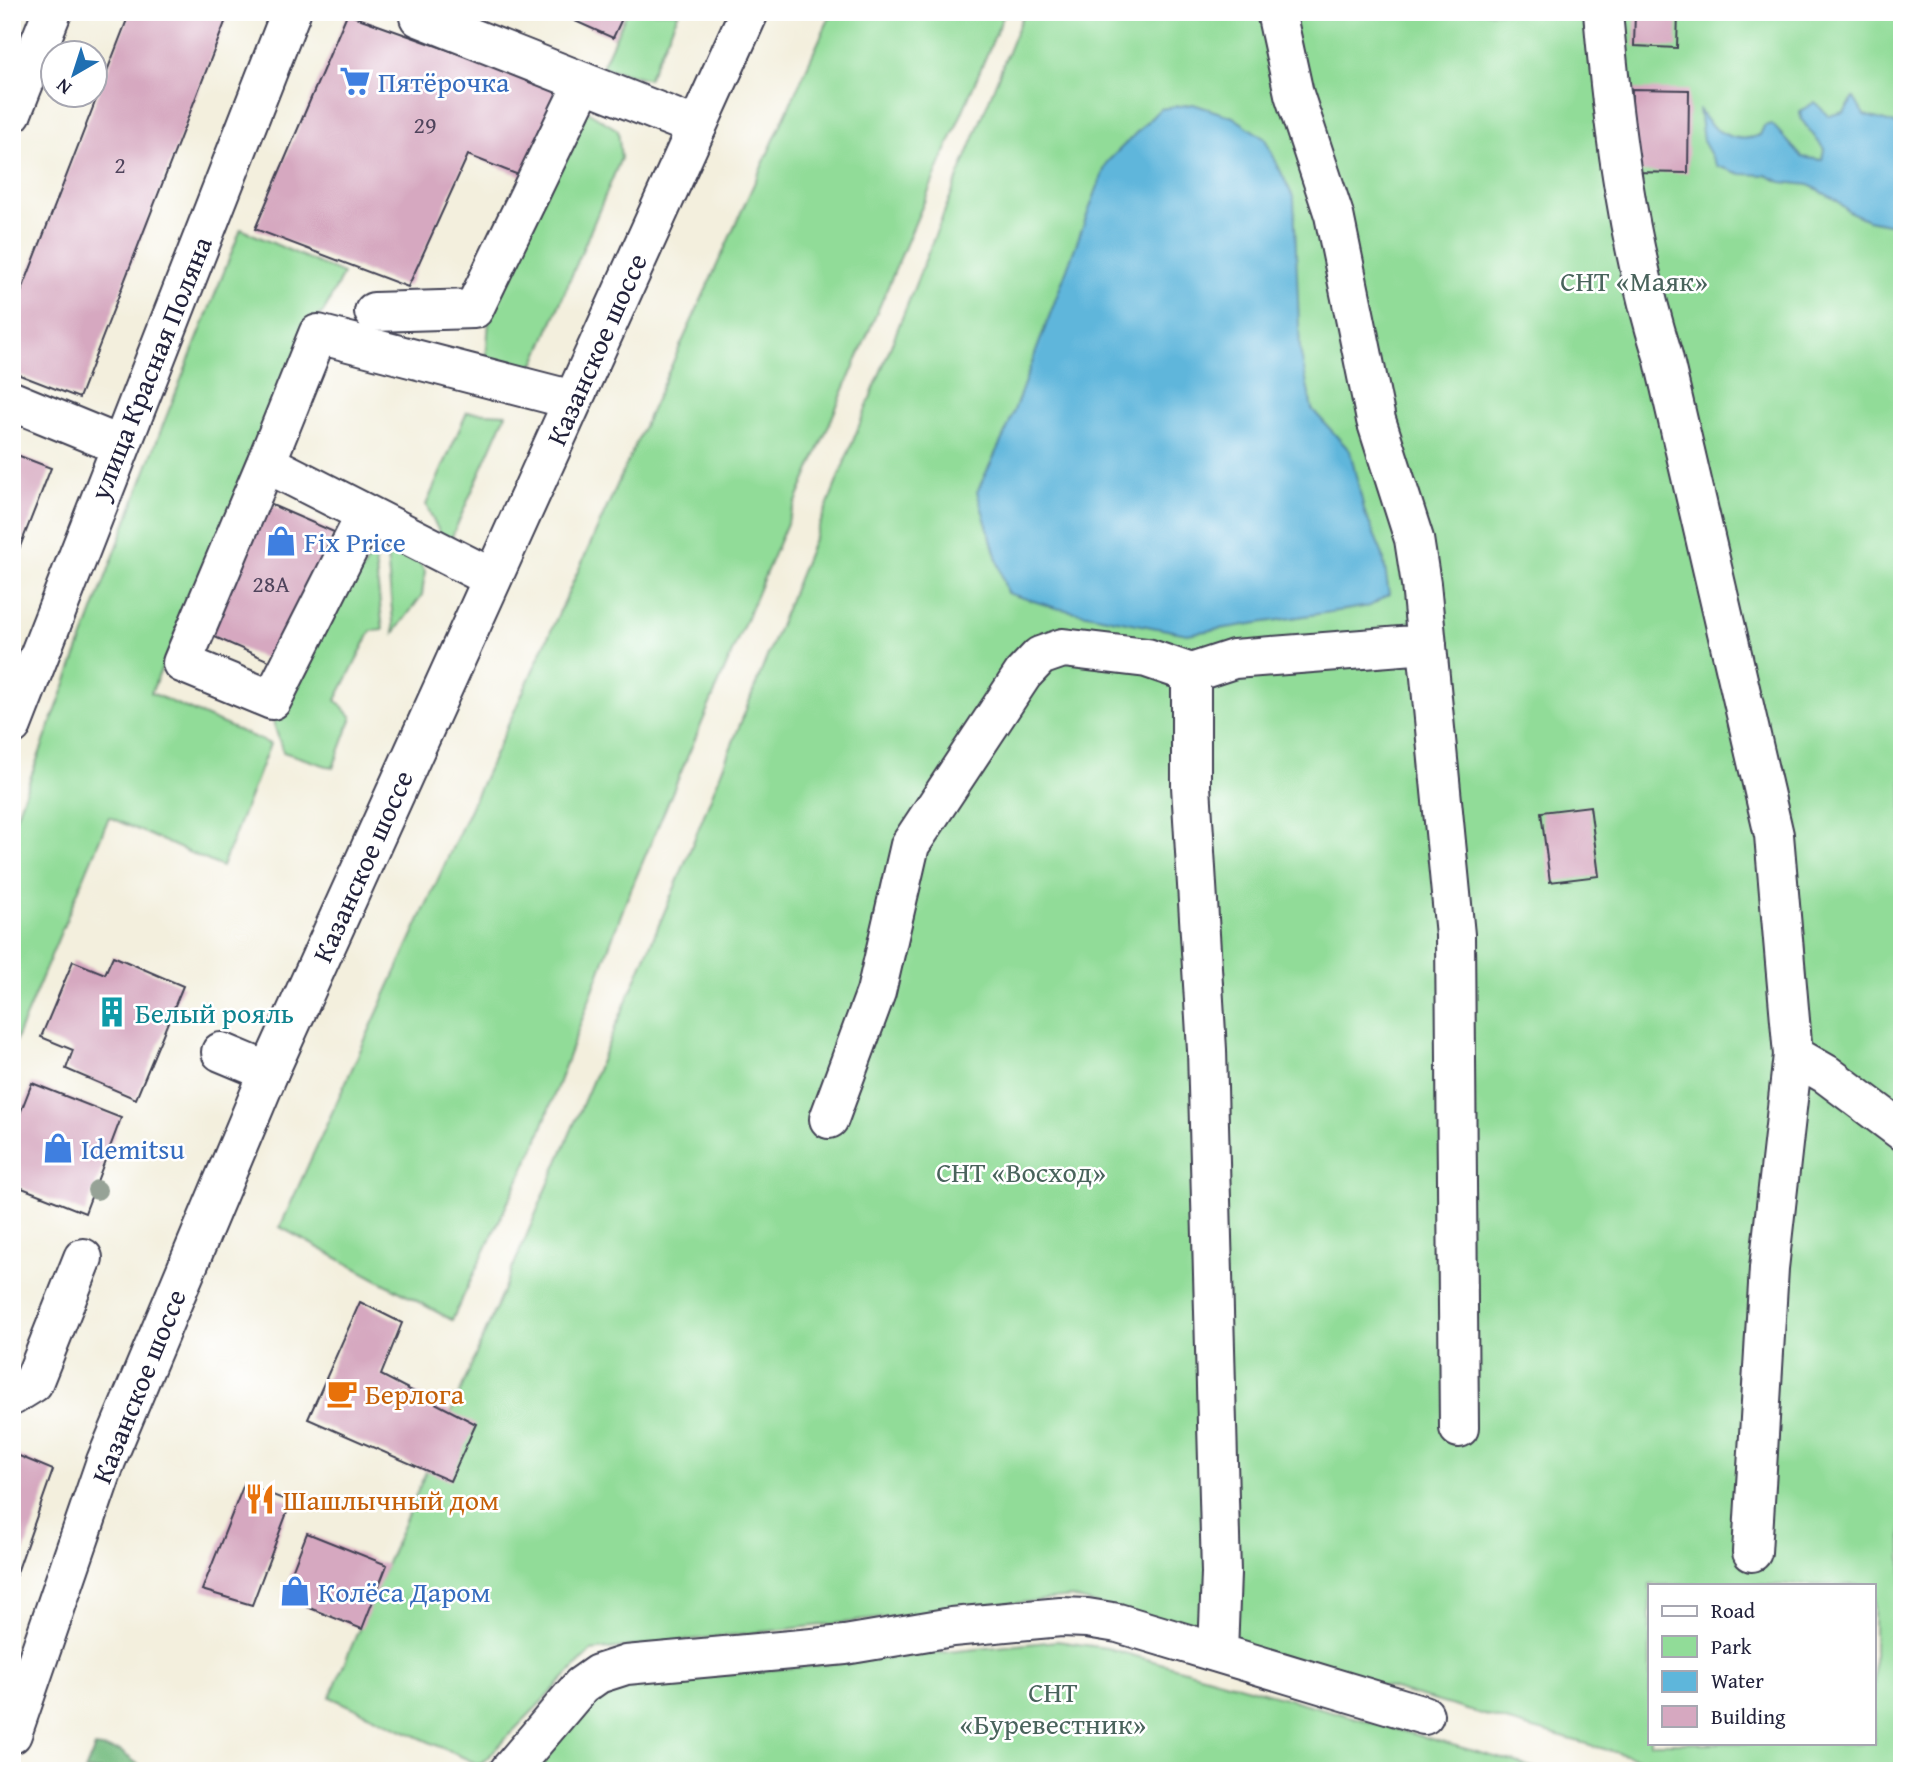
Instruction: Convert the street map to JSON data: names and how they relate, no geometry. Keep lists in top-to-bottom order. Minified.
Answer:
{"streets":{"main road":["Казанское шоссе","улица Красная Поляна"]},"parks":["СНТ «Маяк»","СНТ «Восход»","СНТ «Буревестник»"],"places":{"supermarket":["Пятёрочка"],"shop":["Fix Price","Idemitsu","Колёса Даром"],"building":["Белый рояль"],"cafe":["Берлога"],"restaurant":["Шашлычный дом"]},"house_numbers":["29","2","28А"],"legend":["Road","Park","Water","Building"],"north":"bottom left"}
